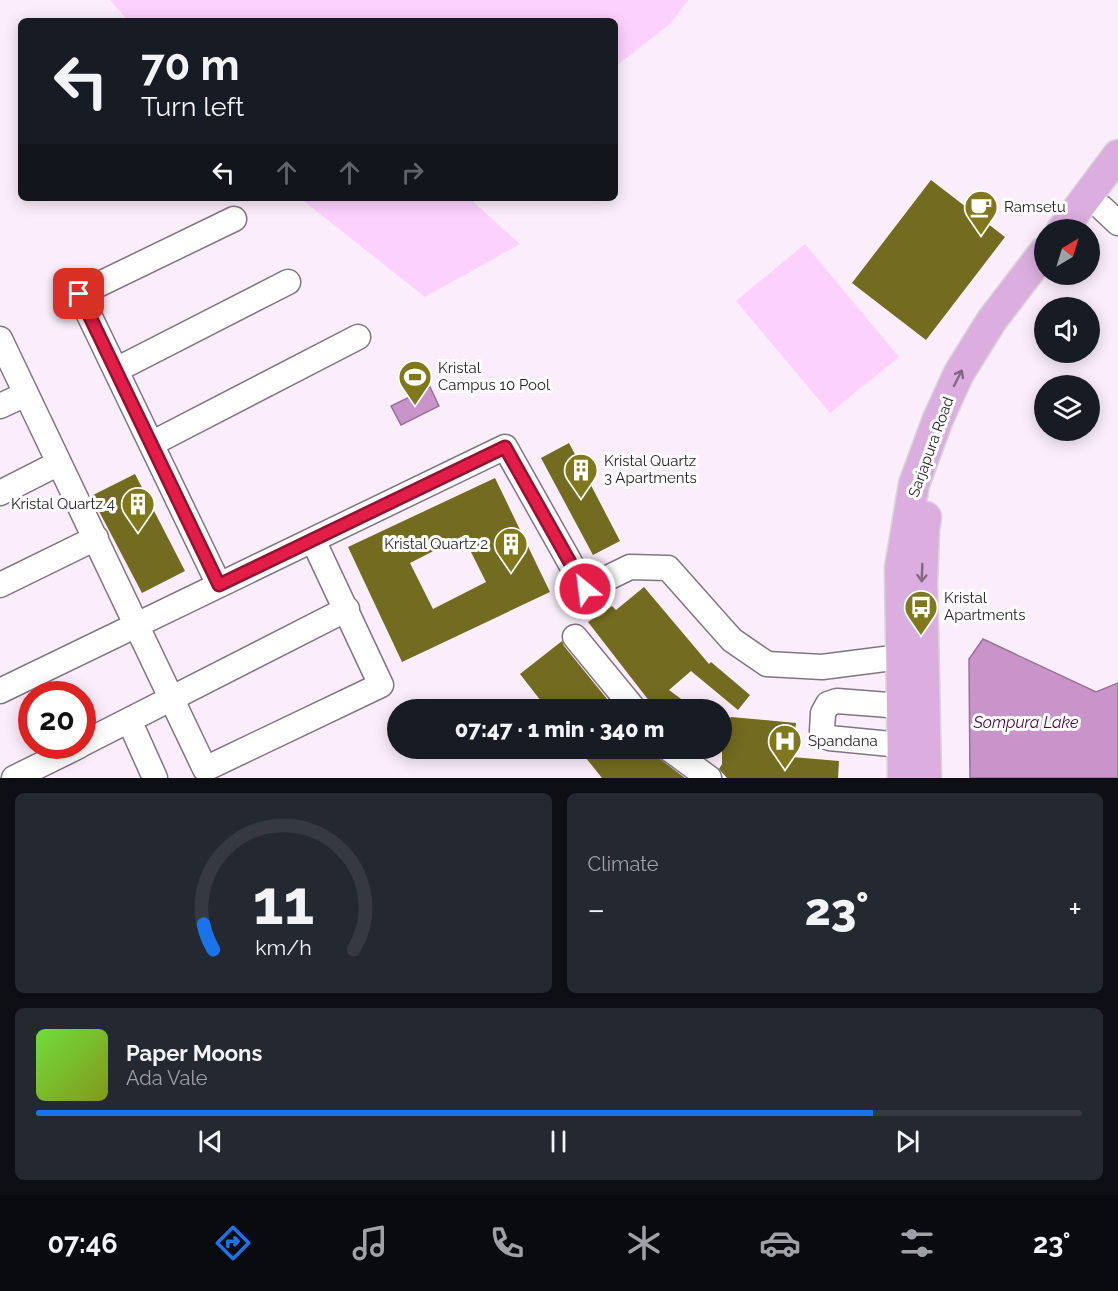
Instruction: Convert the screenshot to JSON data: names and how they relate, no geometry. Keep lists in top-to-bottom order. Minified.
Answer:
{"streets":{"main road":["Sarjapura Road"]},"water":["Sompura Lake"],"places":{"cafe":["Ramsetu"],"sports":["Kristal Campus 10 Pool"],"building":["Kristal Quartz 3 Apartments","Kristal Quartz 4","Kristal Quartz 2"],"bus stop":["Kristal Apartments"],"hospital":["Spandana"]},"north":"top right","page":{"turn":["70 m","Turn left"],"limit":"20","trip":"07:47 · 1 min · 340 m","tile":"Climate","heat":["−","23°","+"],"song":["Paper Moons","Ada Vale"],"tabs":["07:46","23°"],"gauge":["11","km/h"]}}
